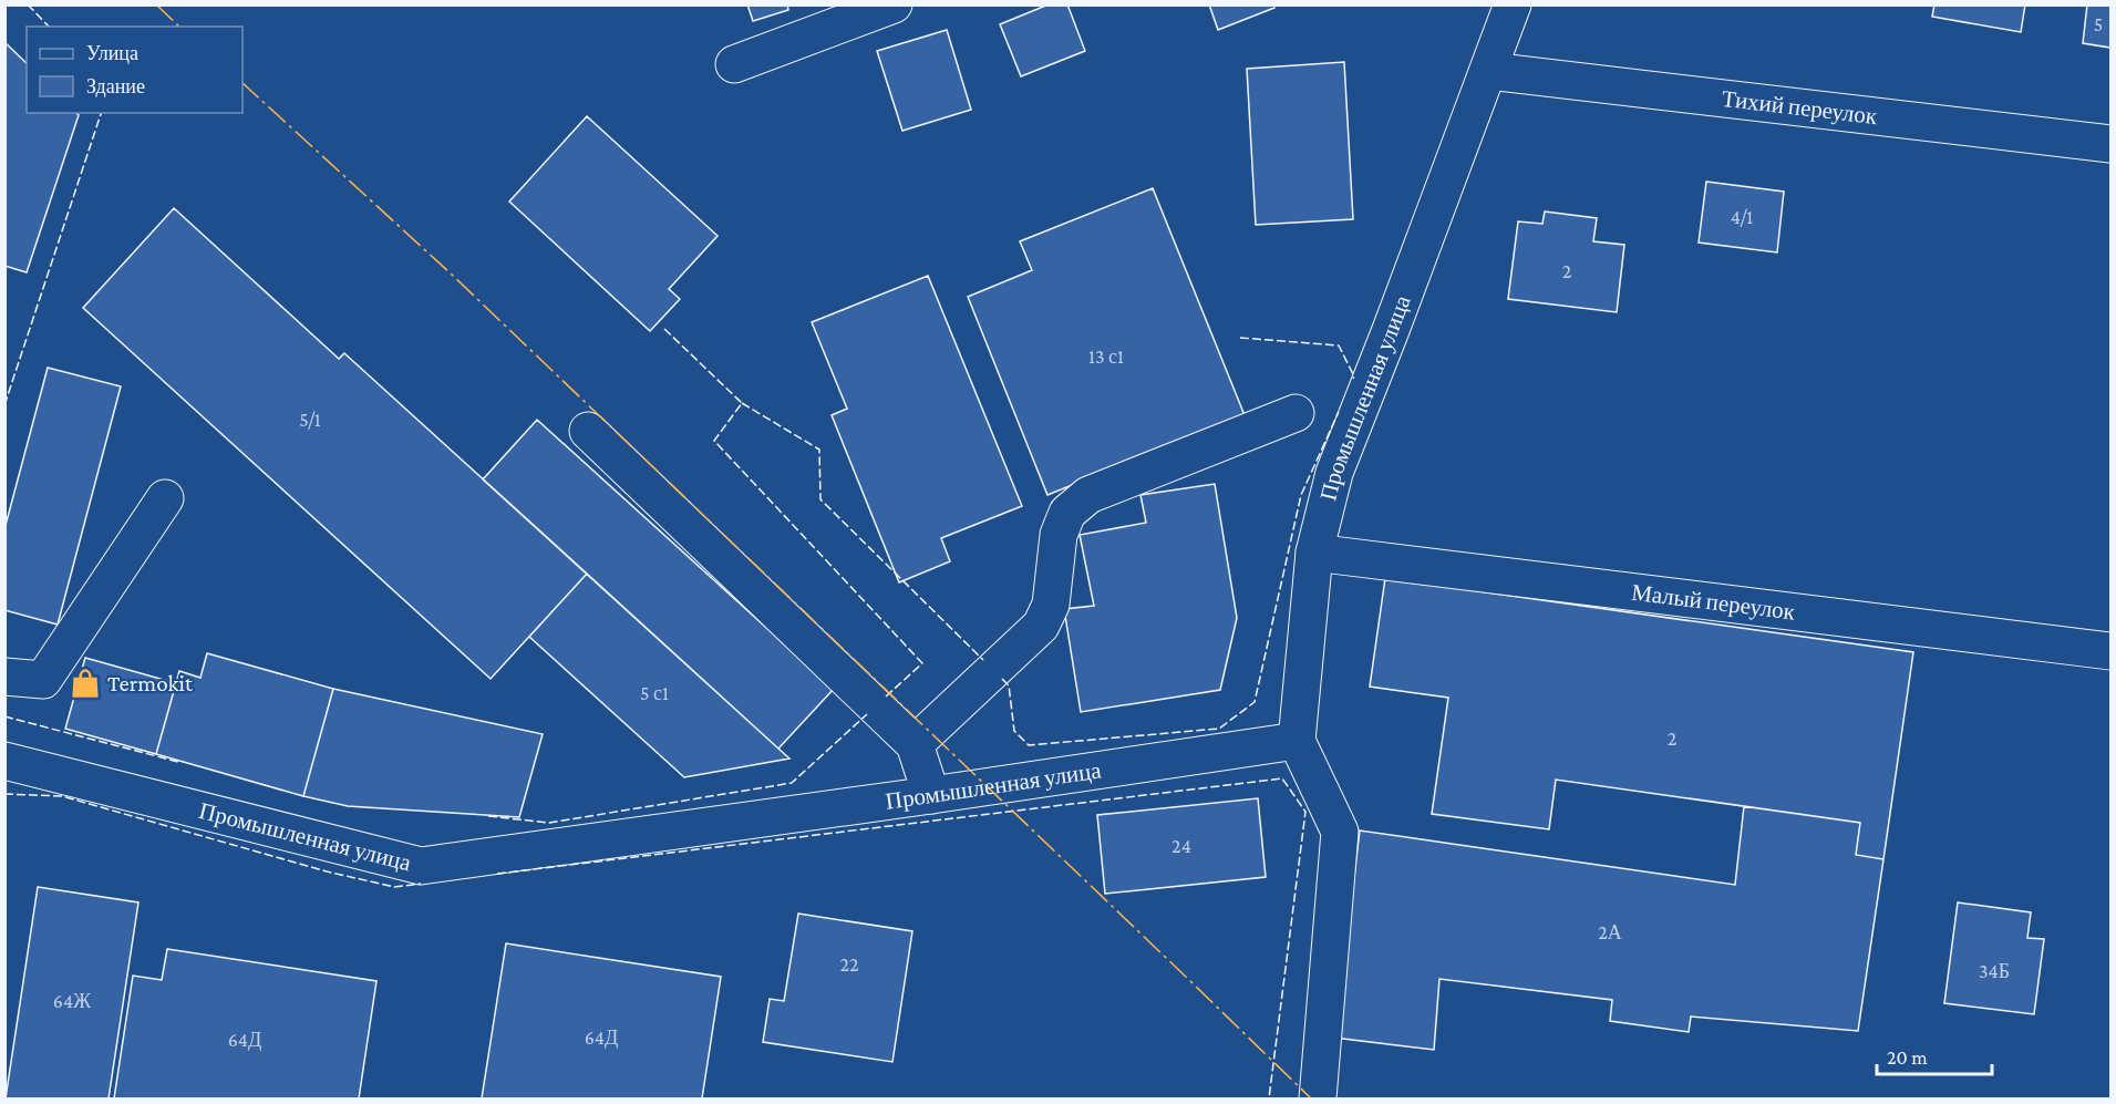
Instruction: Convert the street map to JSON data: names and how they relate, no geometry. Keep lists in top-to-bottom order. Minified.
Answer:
{"streets":{"street":["Тихий переулок","Промышленная улица","Малый переулок"]},"crossings":[["Тихий переулок","Промышленная улица"],["Промышленная улица","Малый переулок"]],"places":{"shop":["Termokit"]},"house_numbers":["5","4/1","2","13 с1","5/1","5 с1","2","24","2А","22","34Б","64Ж","64Д","64Д"],"legend":["Улица","Здание"],"scale_bar":"20 m"}
